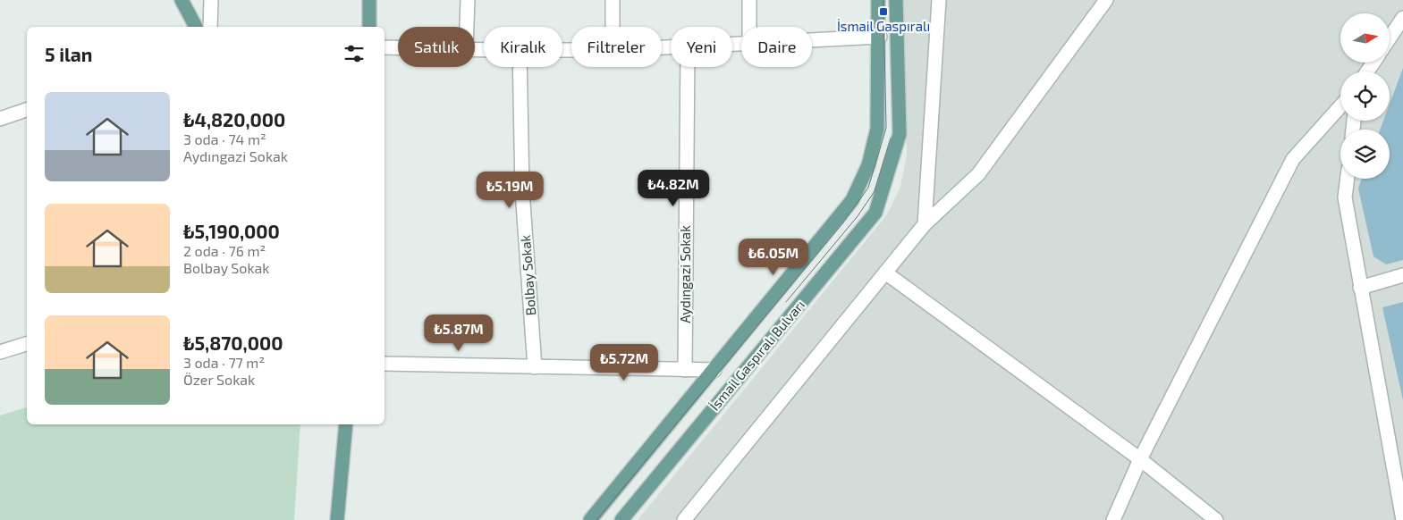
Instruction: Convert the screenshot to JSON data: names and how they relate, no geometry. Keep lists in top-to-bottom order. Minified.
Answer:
{"streets":{"main road":["İsmail Gaspıralı Bulvarı"],"street":["Aydıngazi Sokak","Bolbay Sokak"]},"places":{"transit":["İsmail Gaspıralı"]},"north":"right","page":{"chip":["Satılık","Kiralık","Filtreler","Yeni","Daire"],"heading":"5 ilan","list":[{"name":"₺4,820,000","note":"3 oda · 74 m² · Aydıngazi Sokak"},{"name":"₺5,190,000","note":"2 oda · 76 m² · Bolbay Sokak"},{"name":"₺5,870,000","note":"3 oda · 77 m² · Özer Sokak"}],"price":["₺4.82M","₺5.19M","₺6.05M","₺5.87M","₺5.72M"]}}
